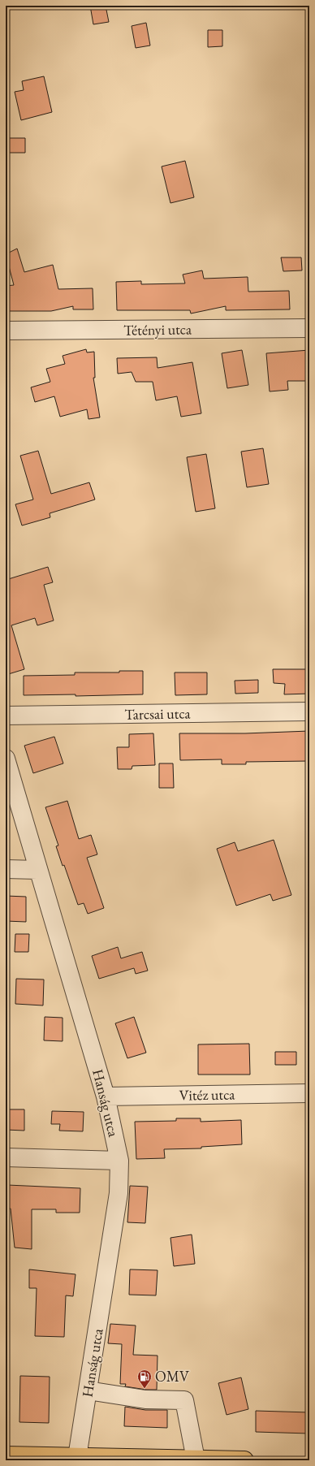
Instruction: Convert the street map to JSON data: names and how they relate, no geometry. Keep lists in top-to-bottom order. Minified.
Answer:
{"streets":{"street":["Tétényi utca","Tarcsai utca","Vitéz utca","Hanság utca"]},"crossings":[["Vitéz utca","Hanság utca"]],"places":{"fuel station":["OMV"]}}
